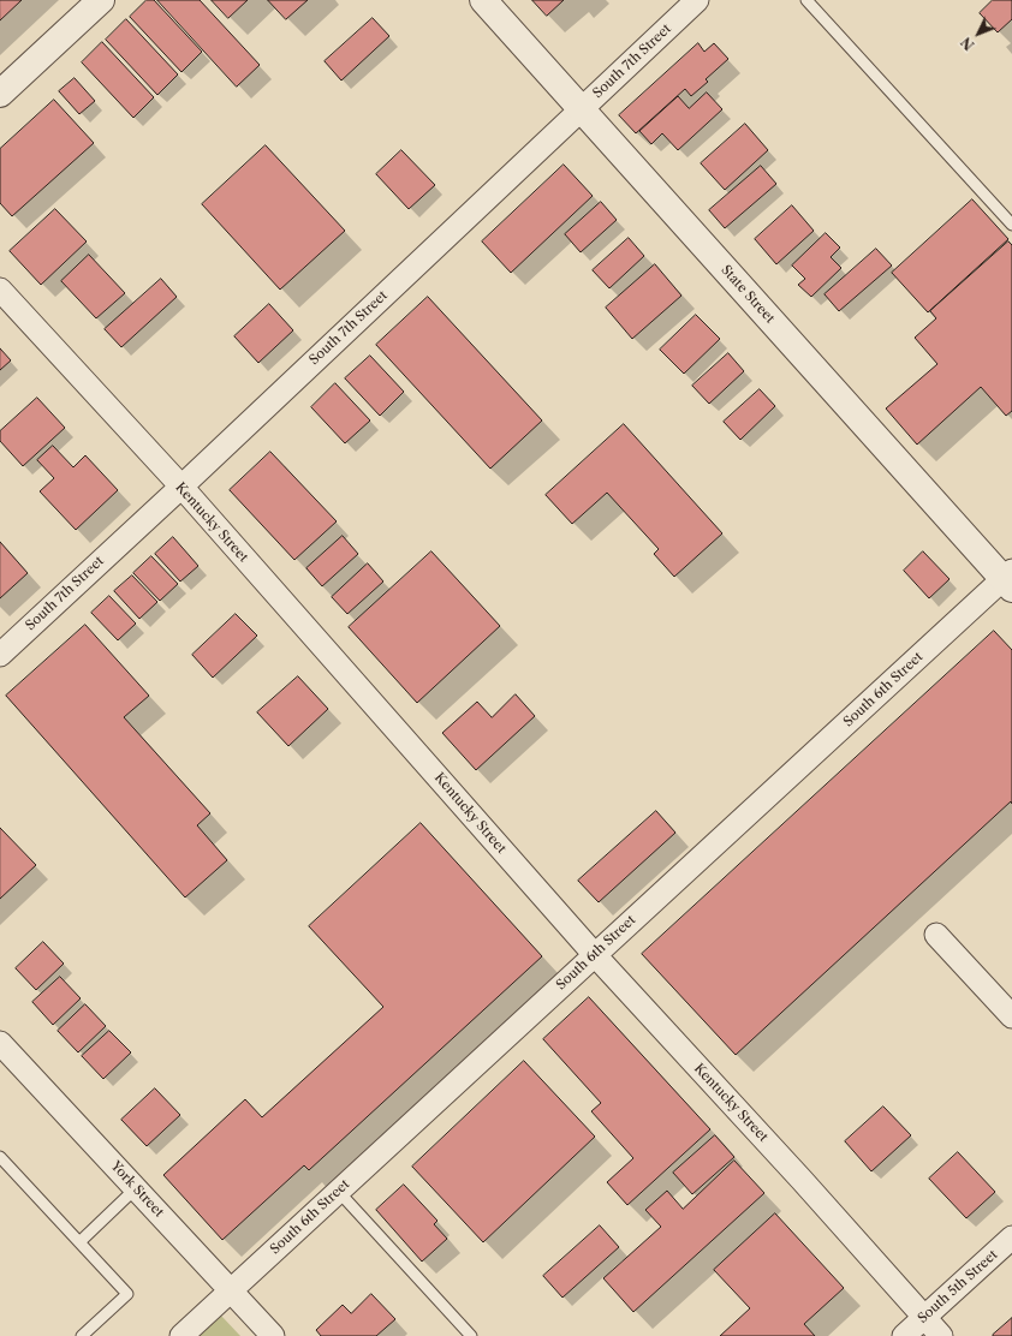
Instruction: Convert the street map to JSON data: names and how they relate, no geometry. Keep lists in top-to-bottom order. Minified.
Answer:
{"streets":{"street":["South 7th Street","State Street","Kentucky Street","South 6th Street","York Street","South 5th Street"]},"crossings":[["South 7th Street","State Street"],["South 7th Street","Kentucky Street"],["State Street","South 6th Street"],["Kentucky Street","South 6th Street"],["Kentucky Street","South 5th Street"],["South 6th Street","York Street"]],"north":"bottom left"}
